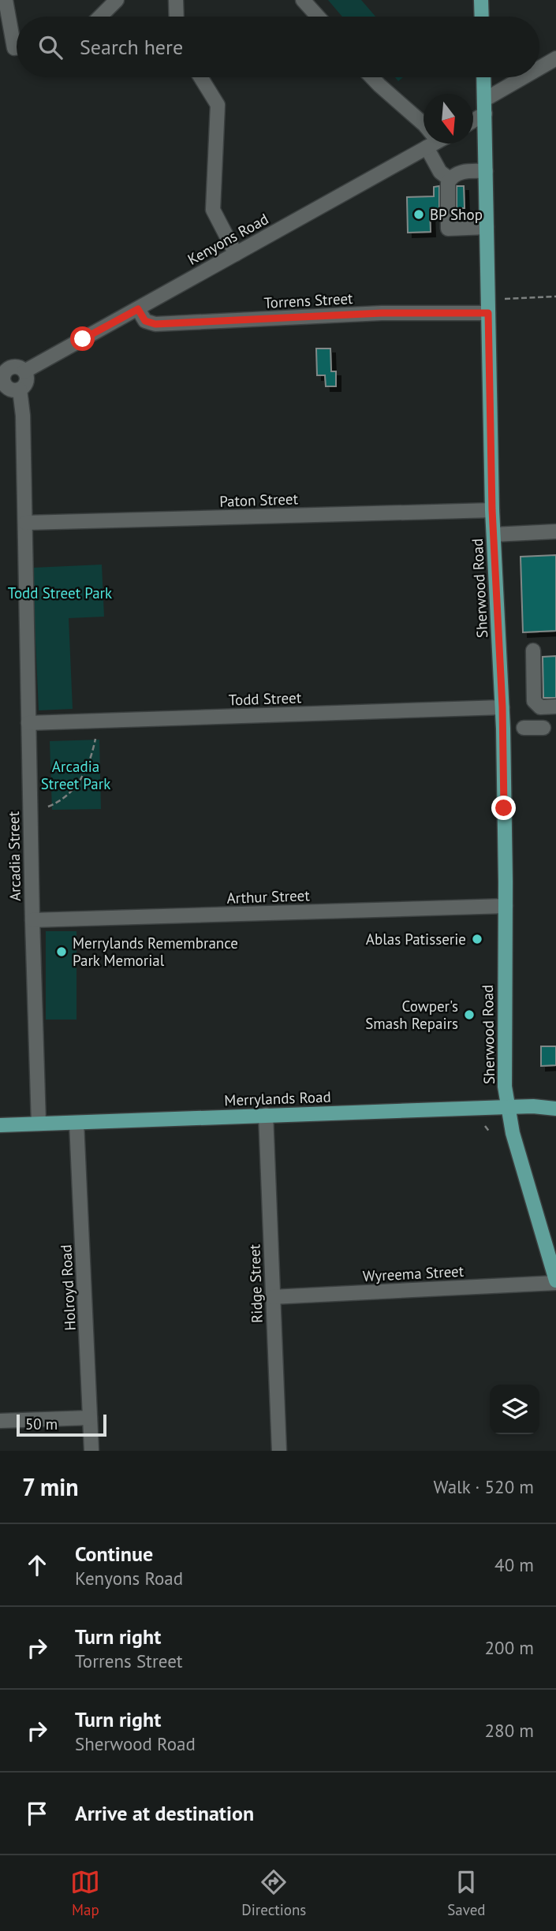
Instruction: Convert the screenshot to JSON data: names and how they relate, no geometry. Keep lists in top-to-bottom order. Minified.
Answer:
{"streets":{"main road":["Sherwood Road","Merrylands Road"],"street":["Kenyons Road","Torrens Street","Paton Street","Todd Street","Arcadia Street","Arthur Street","Wyreema Street","Ridge Street","Holroyd Road"]},"crossings":[["Kenyons Road","Torrens Street"],["Kenyons Road","Arcadia Street"],["Torrens Street","Sherwood Road"],["Paton Street","Sherwood Road"],["Paton Street","Arcadia Street"],["Sherwood Road","Todd Street"],["Sherwood Road","Arthur Street"],["Sherwood Road","Merrylands Road"],["Sherwood Road","Wyreema Street"],["Todd Street","Arcadia Street"],["Arcadia Street","Arthur Street"],["Arcadia Street","Merrylands Road"],["Merrylands Road","Ridge Street"],["Merrylands Road","Holroyd Road"],["Wyreema Street","Ridge Street"]],"parks":["Todd Street Park","Arcadia Street Park"],"places":["BP Shop","Ablas Patisserie","Merrylands Remembrance Park Memorial","Cowper's Smash Repairs"],"scale_bar":"50 m","north":"bottom","page":{"search":"Search here","scale":"50 m","heading":["7 min","Walk · 520 m"],"list":[["Continue","Kenyons Road","40 m"],["Turn right","Torrens Street","200 m"],["Turn right","Sherwood Road","280 m"],"Arrive at destination"],"nav":["Map","Directions","Saved"]}}
